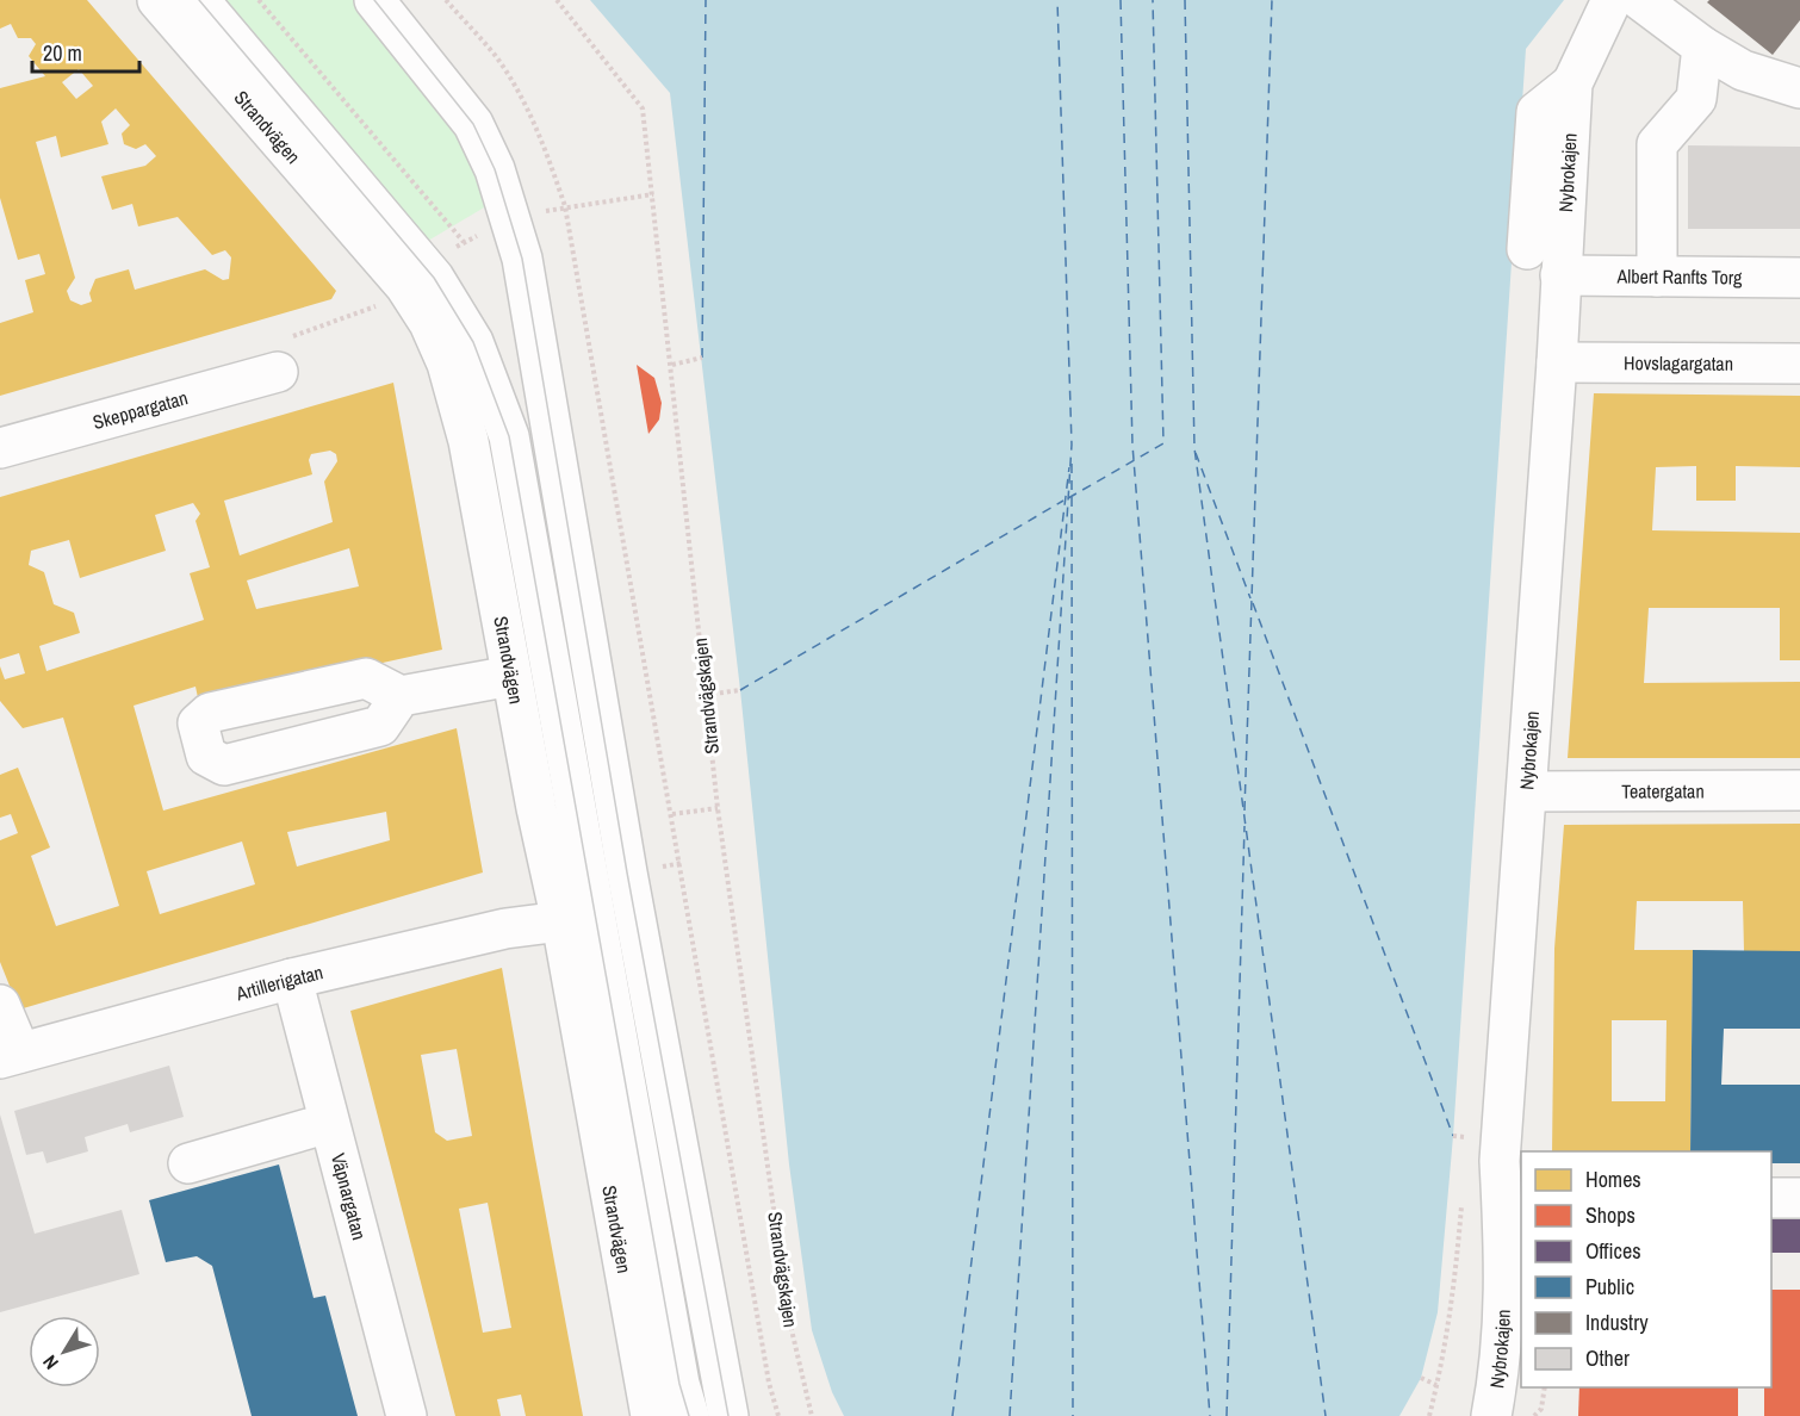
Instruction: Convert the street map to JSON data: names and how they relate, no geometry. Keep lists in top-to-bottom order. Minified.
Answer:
{"streets":{"street":["Strandvägen","Nybrokajen","Albert Ranfts Torg","Hovslagargatan","Skeppargatan","Teatergatan","Artillerigatan","Väpnargatan"],"path":["Strandvägskajen"]},"crossings":[["Strandvägen","Artillerigatan"],["Nybrokajen","Albert Ranfts Torg"],["Nybrokajen","Hovslagargatan"],["Nybrokajen","Teatergatan"],["Artillerigatan","Väpnargatan"]],"legend":["Homes","Shops","Offices","Public","Industry","Other"],"scale_bar":"20 m","north":"bottom left"}
